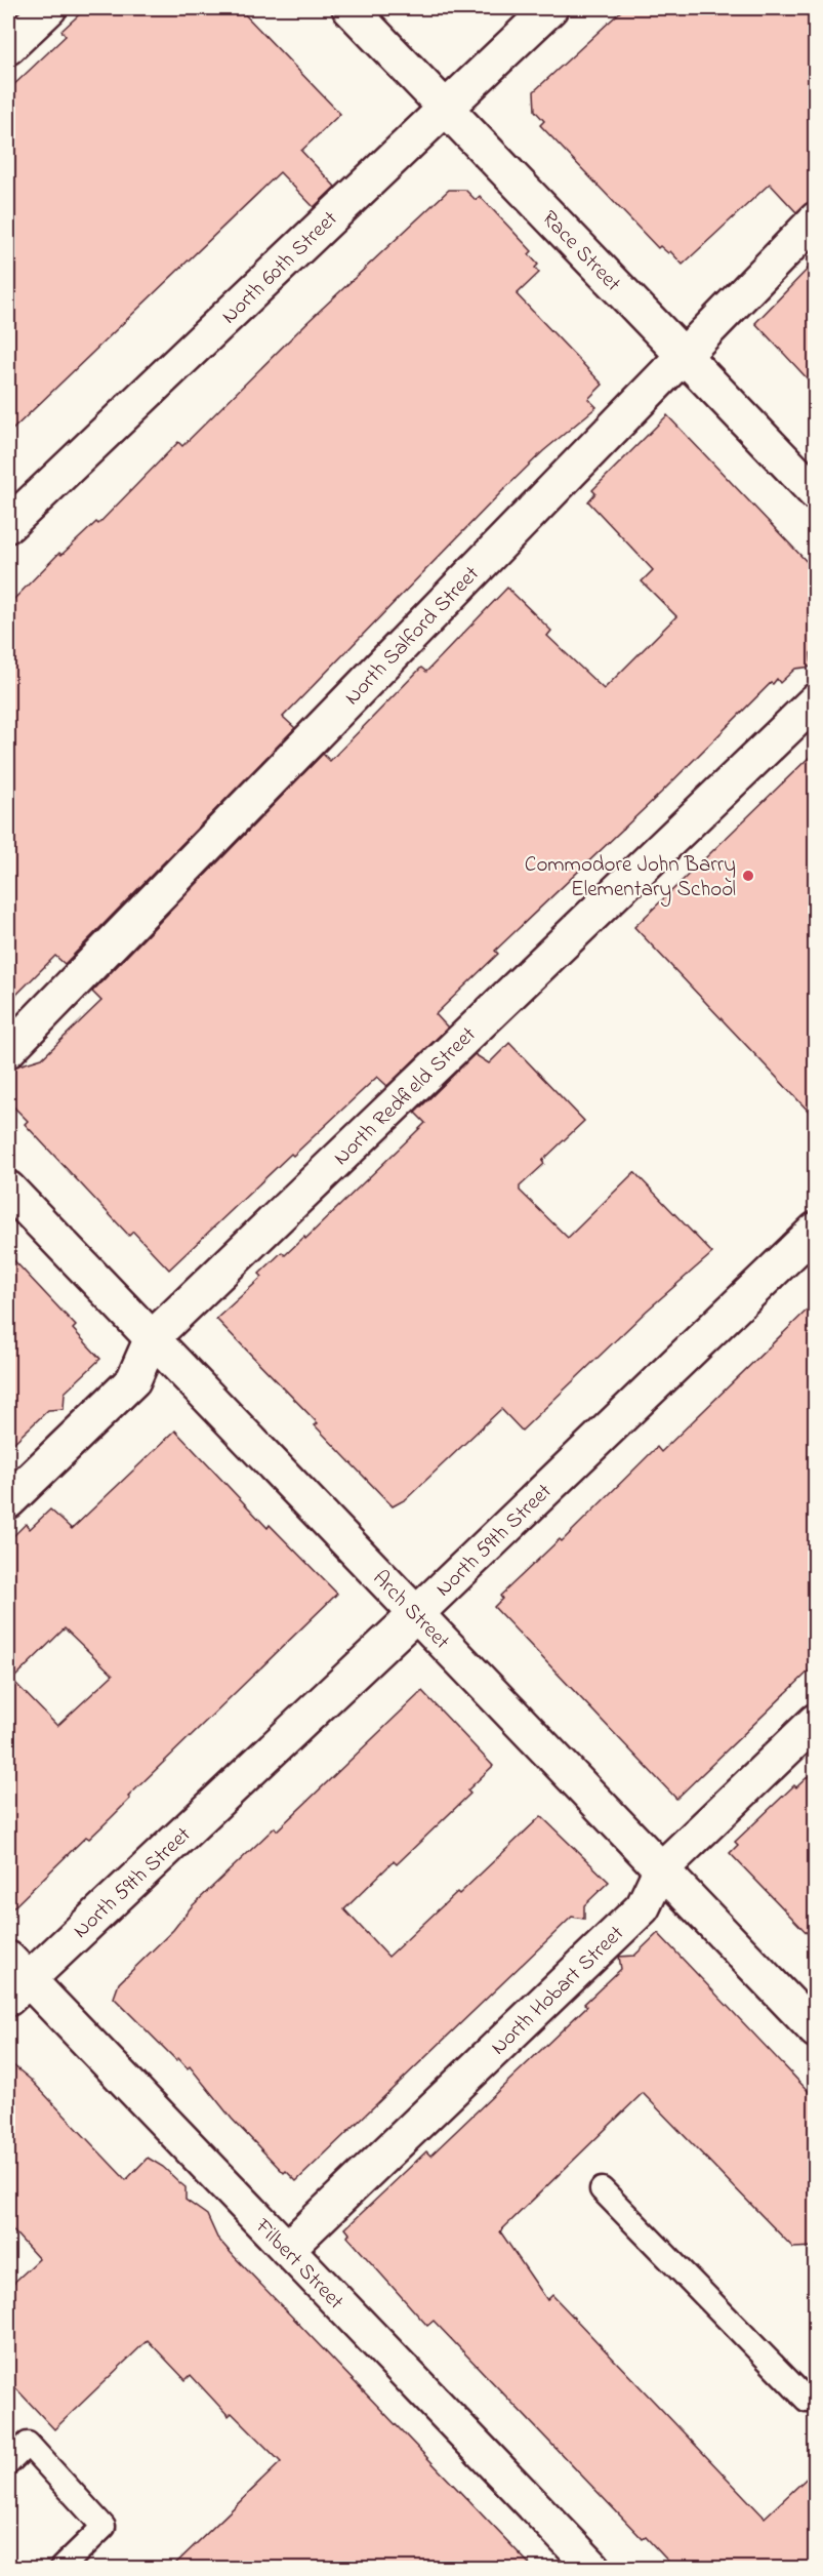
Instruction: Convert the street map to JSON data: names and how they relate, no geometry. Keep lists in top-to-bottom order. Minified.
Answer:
{"streets":{"street":["Race Street","North 60th Street","North Salford Street","North Redfield Street","North 59th Street","Arch Street","North Hobart Street","Filbert Street"]},"crossings":[["Race Street","North 60th Street"],["Race Street","North Salford Street"],["North Redfield Street","Arch Street"],["North 59th Street","Arch Street"],["North 59th Street","Filbert Street"],["Arch Street","North Hobart Street"],["North Hobart Street","Filbert Street"]],"places":["Commodore John Barry Elementary School"]}
